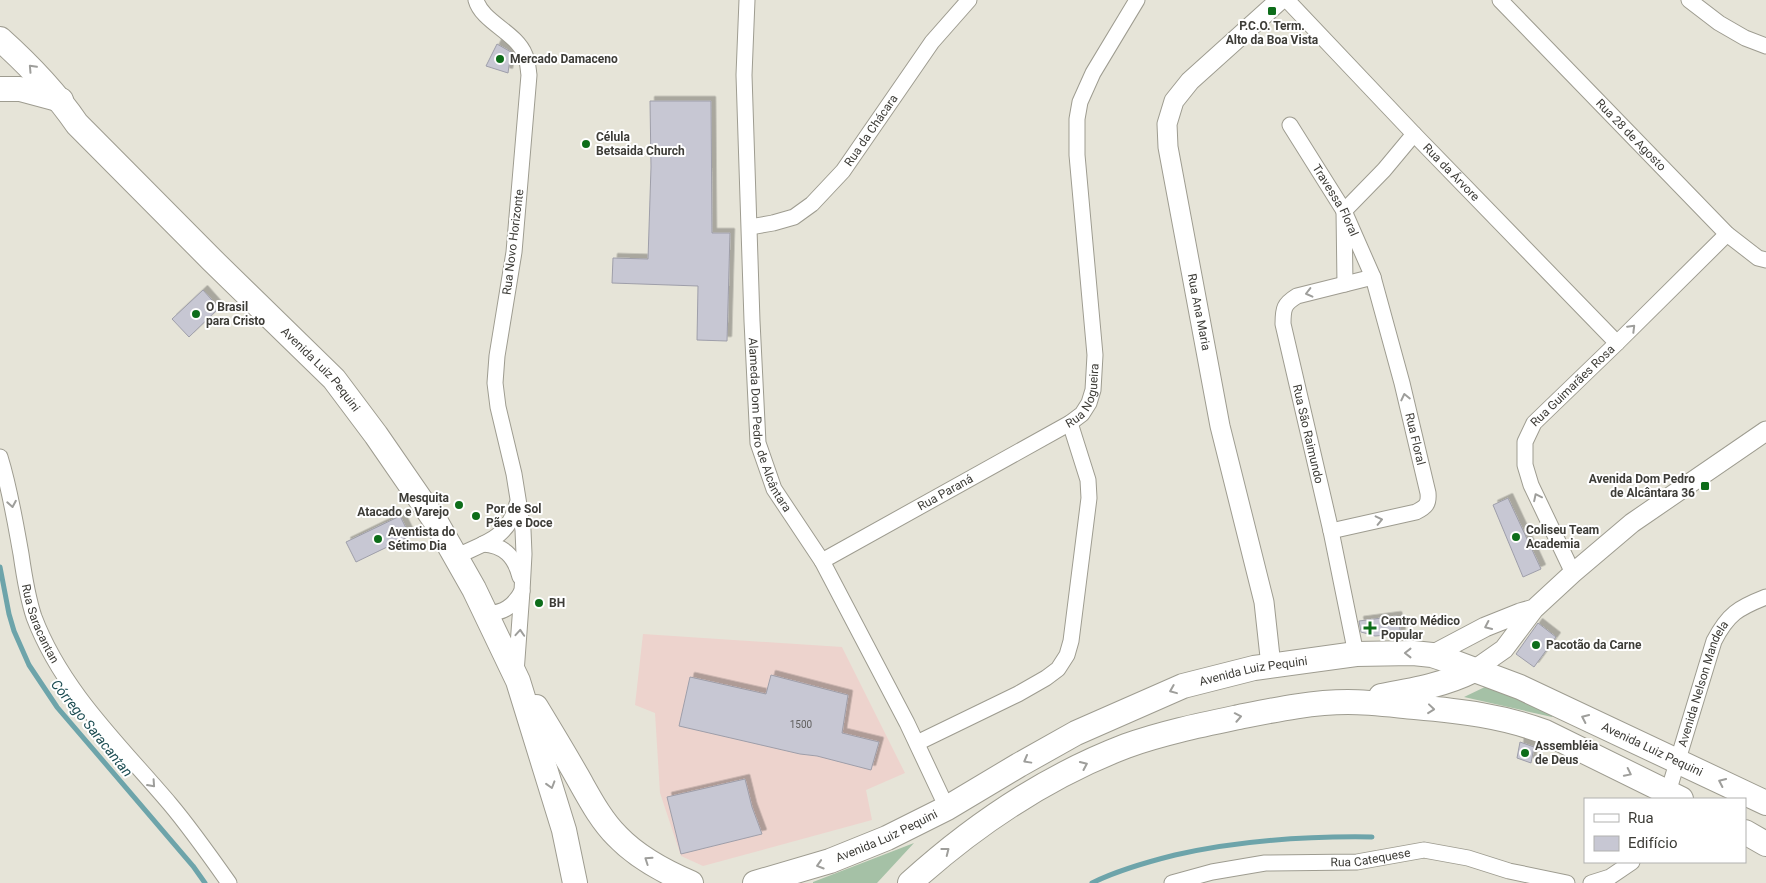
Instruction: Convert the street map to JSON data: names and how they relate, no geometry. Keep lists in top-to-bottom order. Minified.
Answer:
{"streets":{"main road":["Avenida Luiz Pequini"],"street":["Rua da Chácara","Rua 28 de Agosto","Rua da Árvore","Travessa Floral","Rua Novo Horizonte","Rua Ana Maria","Rua Guimarães Rosa","Rua Nogueira","Alameda Dom Pedro de Alcântara","Rua São Raimundo","Rua Floral","Rua Paraná","Rua Saracantan","Avenida Nelson Mandela","Rua Catequese"]},"crossings":[["Rua da Chácara","Alameda Dom Pedro de Alcântara"],["Rua 28 de Agosto","Rua Guimarães Rosa"],["Rua da Árvore","Rua Guimarães Rosa"],["Travessa Floral","Rua São Raimundo"],["Travessa Floral","Rua Floral"],["Rua Novo Horizonte","Avenida Luiz Pequini"],["Rua Ana Maria","Avenida Luiz Pequini"],["Avenida Luiz Pequini","Alameda Dom Pedro de Alcântara"],["Avenida Luiz Pequini","Rua São Raimundo"],["Avenida Luiz Pequini","Avenida Nelson Mandela"],["Rua Nogueira","Alameda Dom Pedro de Alcântara"],["Rua Nogueira","Rua Paraná"],["Alameda Dom Pedro de Alcântara","Rua Paraná"],["Rua São Raimundo","Rua Floral"]],"one_way":["Rua Guimarães Rosa","Rua São Raimundo","Rua Saracantan"],"water":["Córrego Saracantan"],"places":{"transit":["P.C.O. Term. Alto da Boa Vista","Avenida Dom Pedro de Alcântara 36"],"other":["Mercado Damaceno","Célula Betsaida Church","O Brasil para Cristo","Mesquita Atacado e Varejo","Por de Sol Pães e Doce","Coliseu Team Academia","Aventista do Sétimo Dia","BH","Pacotão da Carne","Assembléia de Deus"],"health":["Centro Médico Popular"]},"house_numbers":["1500"],"legend":["Rua","Edifício"]}
